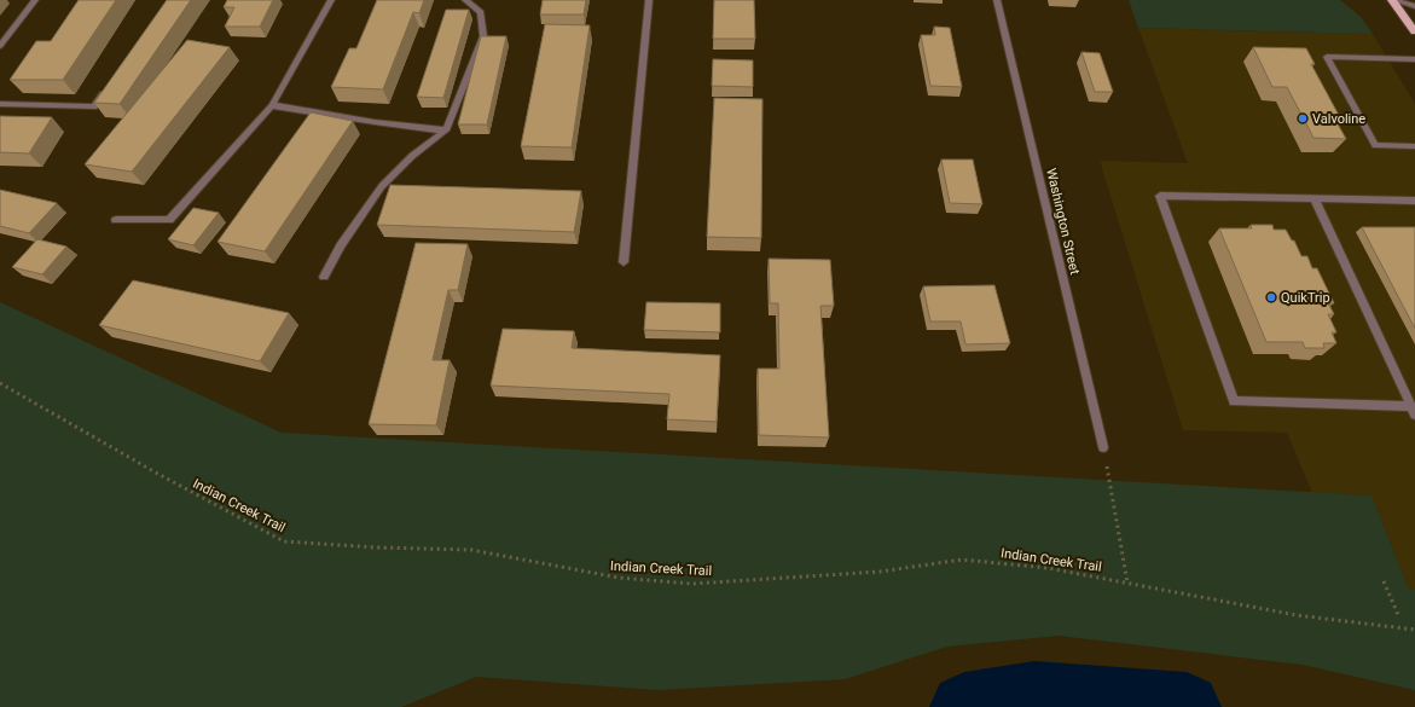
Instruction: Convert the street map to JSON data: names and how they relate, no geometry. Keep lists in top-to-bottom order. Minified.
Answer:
{"streets":{"street":["Washington Street"],"path":["Indian Creek Trail"]},"places":["Valvoline","QuikTrip"]}
